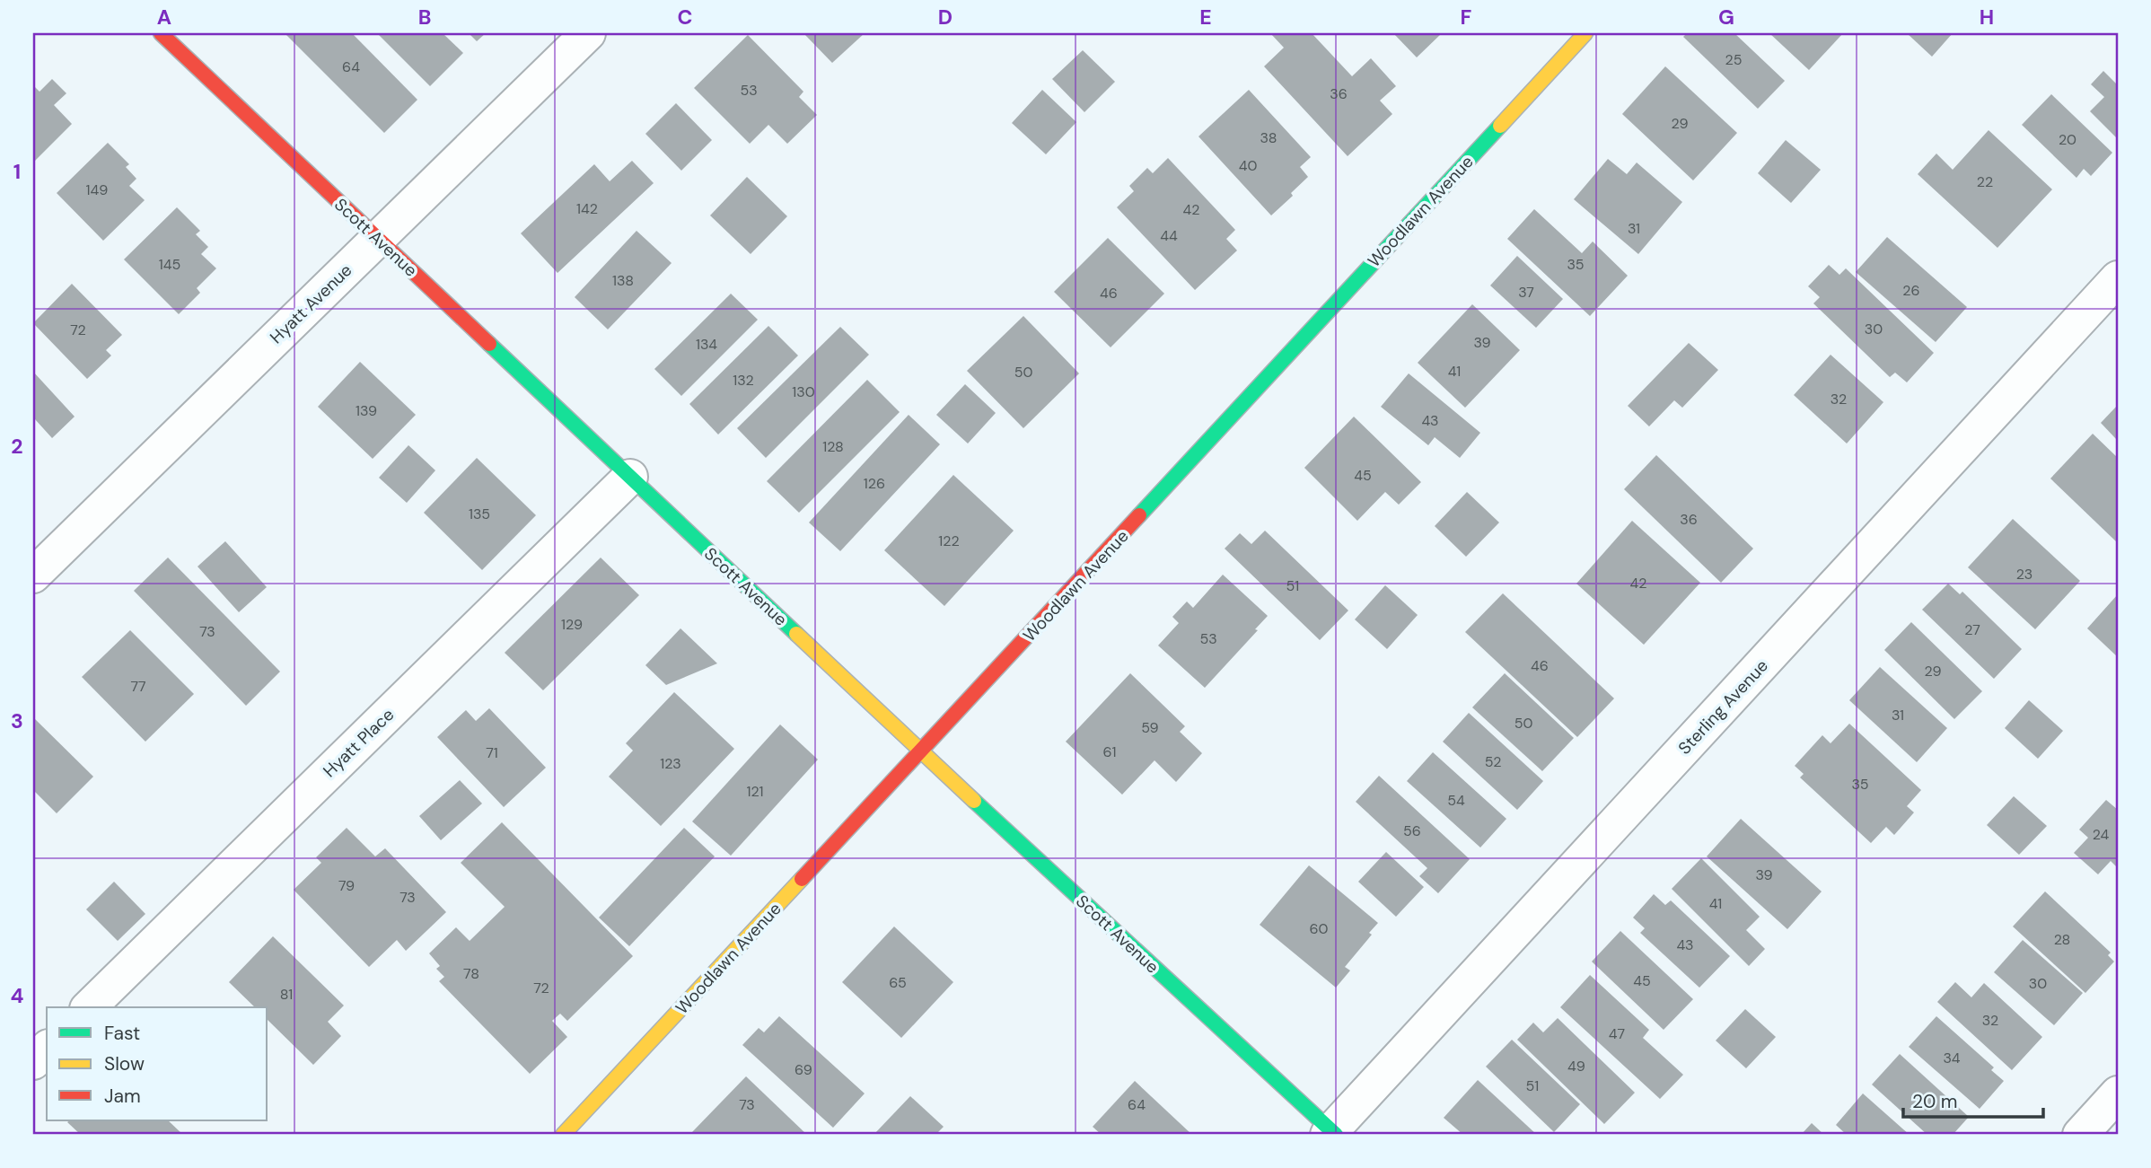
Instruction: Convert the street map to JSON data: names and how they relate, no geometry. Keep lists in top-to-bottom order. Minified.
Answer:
{"streets":{"street":["Woodlawn Avenue","Scott Avenue","Hyatt Avenue","Sterling Avenue","Hyatt Place"]},"crossings":[["Woodlawn Avenue","Scott Avenue"],["Scott Avenue","Hyatt Avenue"],["Scott Avenue","Sterling Avenue"],["Scott Avenue","Hyatt Place"]],"house_numbers":["25","64","53","36","29","38","20","40","22","149","142","42","31","44","145","35","138","26","37","46","30","72","39","134","41","50","132","130","32","139","43","128","45","126","135","36","122","23","42","51","129","27","73","53","46","29","77","31","50","59","61","71","52","123","35","121","54","56","24","39","79","73","41","60","28","43","78","45","65","30","72","81","32","47","34","49","69","51","73","64"],"legend":["Fast","Slow","Jam"],"scale_bar":"20 m","grid":{"columns":["A","B","C","D","E","F","G","H"],"rows":["1","2","3","4"]}}
